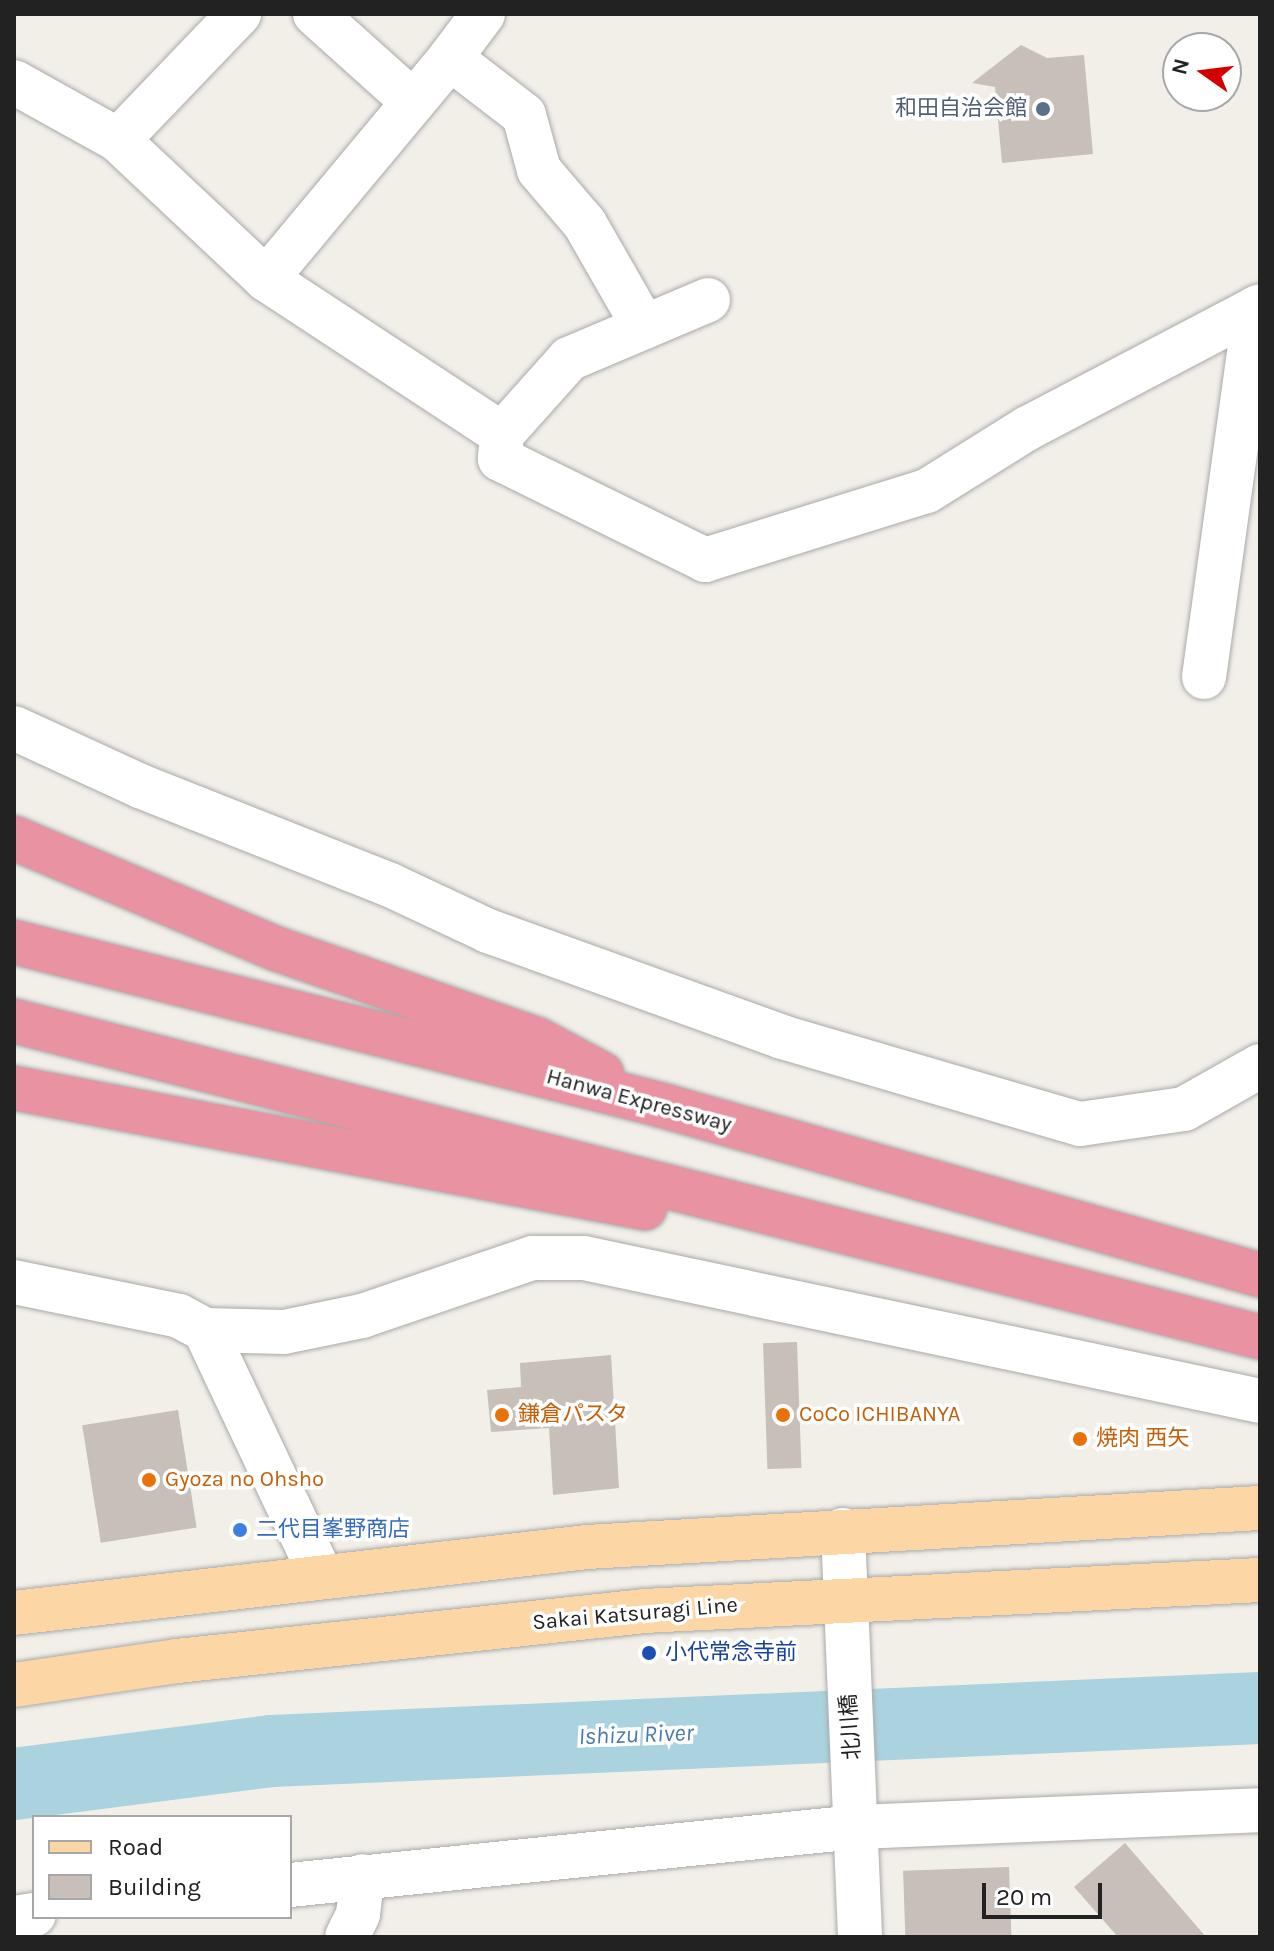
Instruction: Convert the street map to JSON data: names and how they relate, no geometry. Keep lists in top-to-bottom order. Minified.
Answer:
{"streets":{"highway":["Hanwa Expressway"],"main road":["Sakai Katsuragi Line"],"street":["北川橋"]},"crossings":[["Sakai Katsuragi Line","北川橋"]],"water":["Ishizu River"],"places":["和田自治会館","鎌倉パスタ","CoCo ICHIBANYA","焼肉 西矢","Gyoza no Ohsho","二代目峯野商店","小代常念寺前"],"legend":["Road","Building"],"scale_bar":"20 m","north":"left"}
